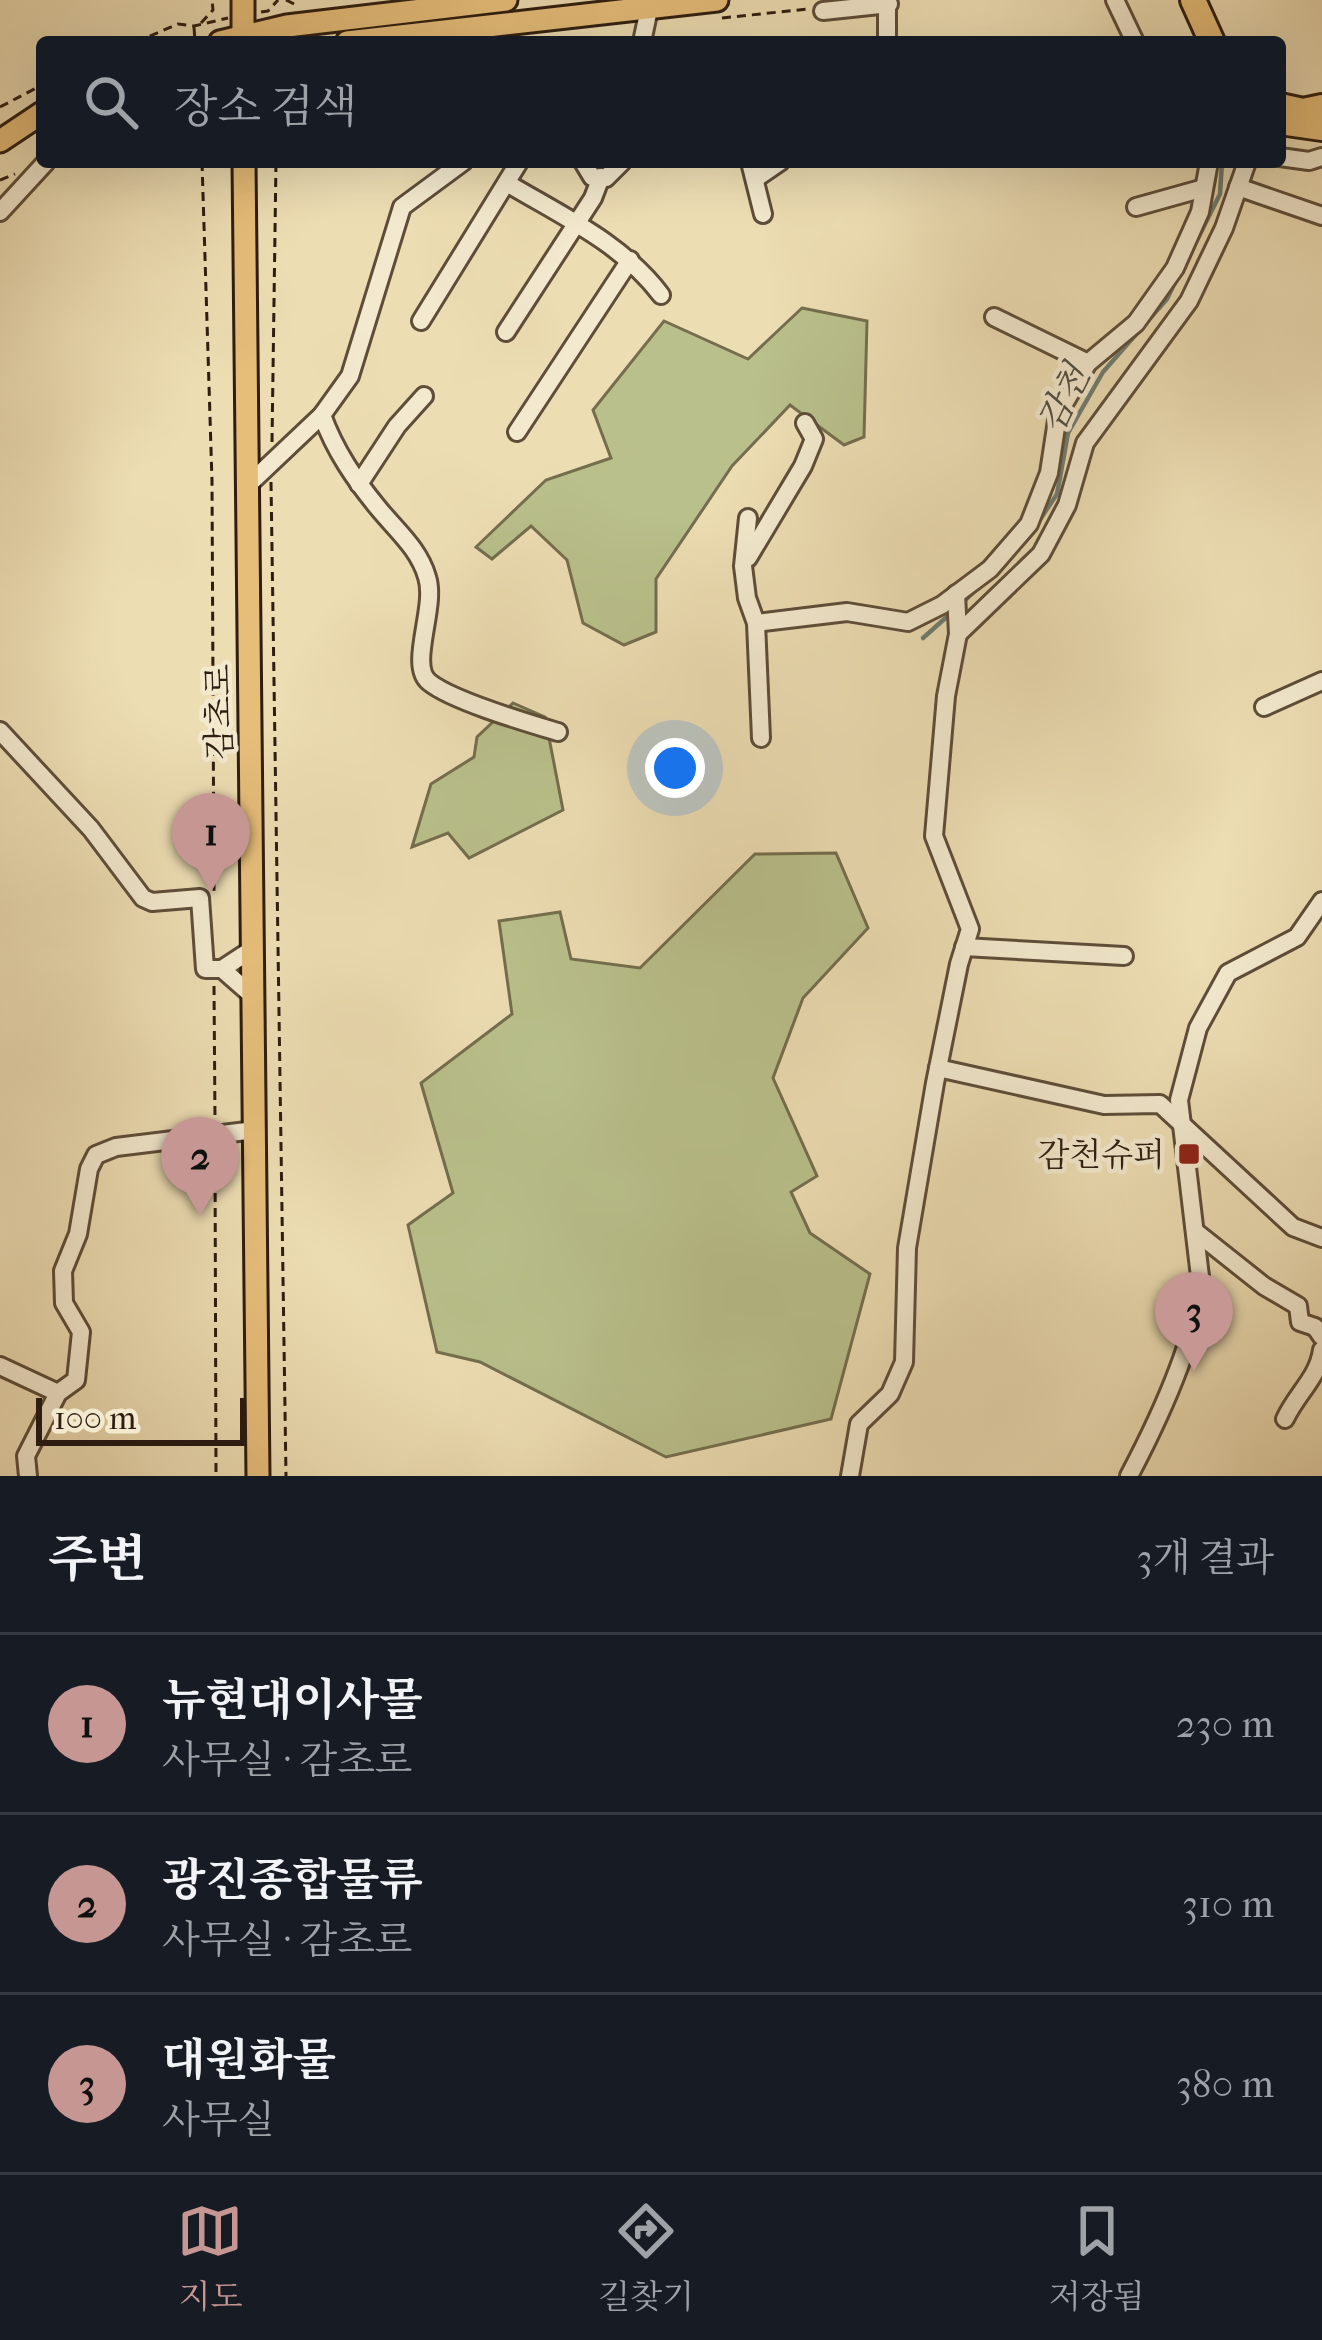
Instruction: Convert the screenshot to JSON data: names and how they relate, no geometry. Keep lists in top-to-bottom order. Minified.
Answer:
{"streets":{"main road":["감초로"]},"water":["감천"],"places":{"transit":["감천슈퍼"]},"scale_bar":"100 m","page":{"search":"장소 검색","pins":["1","2","3"],"scale":"100 m","heading":["주변","3개 결과"],"list":[{"mark":"1","name":"뉴현대이사몰","note":"사무실 · 감초로","value":"230 m"},{"mark":"2","name":"광진종합물류","note":"사무실 · 감초로","value":"310 m"},{"mark":"3","name":"대원화물","note":"사무실","value":"380 m"}],"nav":["지도","길찾기","저장됨"]}}
